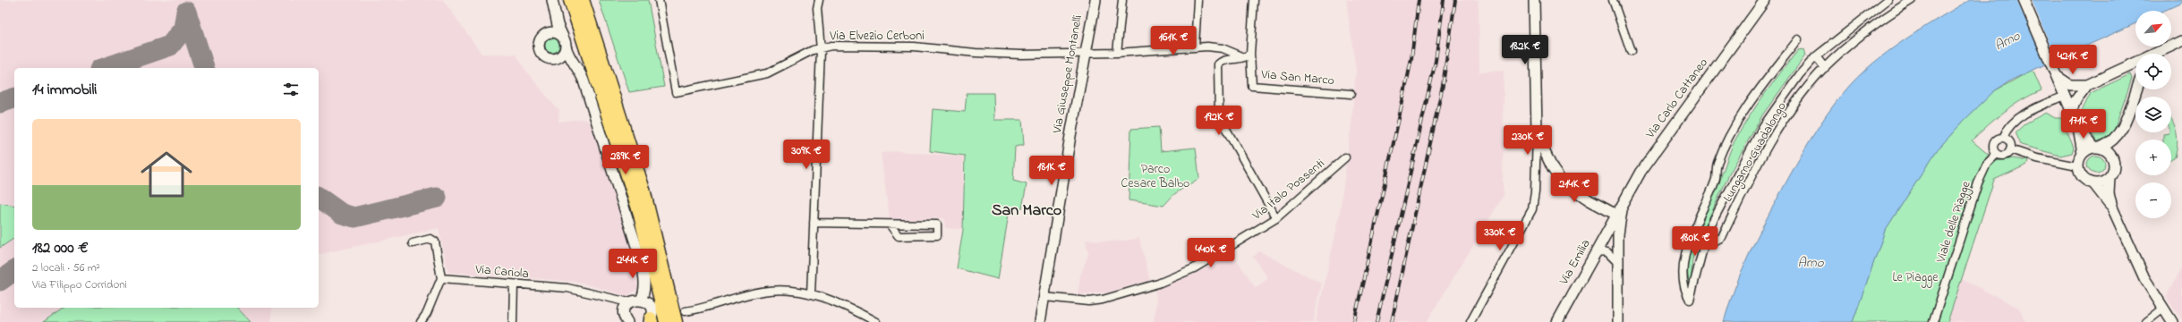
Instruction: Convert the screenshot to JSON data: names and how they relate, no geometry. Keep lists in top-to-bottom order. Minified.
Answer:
{"streets":{"street":["Via Elvezio Cerboni","Via Giuseppe Montanelli","Via San Marco","Via Carlo Cattaneo","Lungarno Guadalongo","Via Italo Possenti","Viale delle Piagge","Via Emilia","Via Cariola"]},"crossings":[["Via Elvezio Cerboni","Via Giuseppe Montanelli"],["Via Giuseppe Montanelli","Via Italo Possenti"],["Via San Marco","Via Italo Possenti"],["Via Carlo Cattaneo","Via Emilia"]],"districts":["San Marco"],"water":["Arno"],"parks":["Parco Cesare Balbo","Le Piagge"],"north":"top right","page":{"map_buttons":["+","−"],"price":["161K €","182K €","421K €","192K €","171K €","230K €","309K €","289K €","181K €","214K €","330K €","180K €","440K €","244K €"],"heading":"14 immobili","list":[{"name":"182 000 €","note":"2 locali · 56 m² · Via Filippo Corridoni"}]}}
